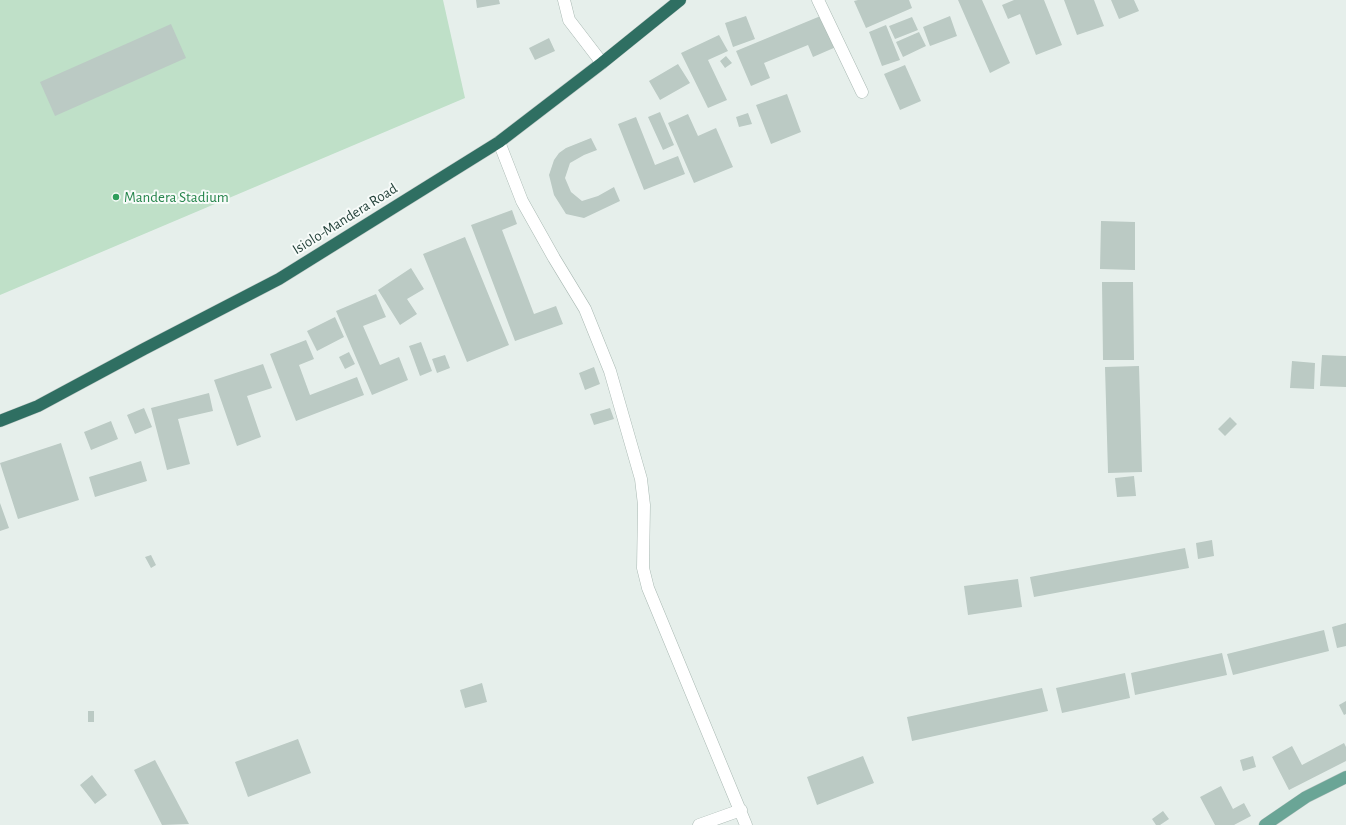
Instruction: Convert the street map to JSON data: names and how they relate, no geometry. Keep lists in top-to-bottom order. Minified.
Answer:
{"streets":{"highway":["Isiolo-Mandera Road"]},"places":["Mandera Stadium"]}
